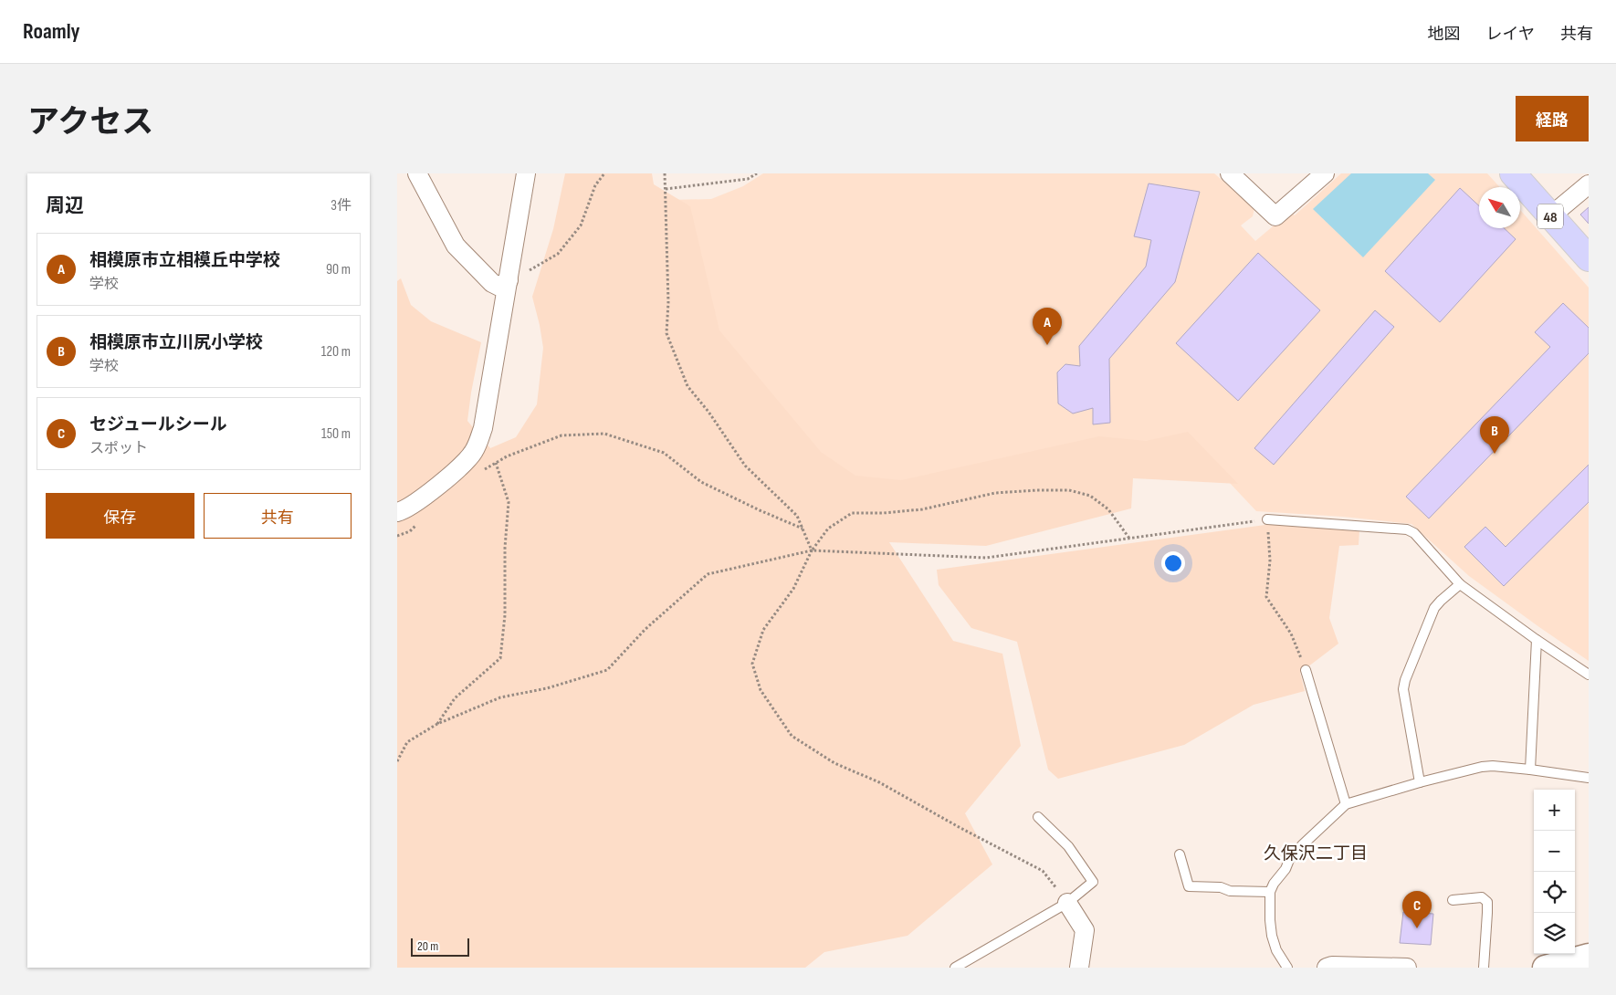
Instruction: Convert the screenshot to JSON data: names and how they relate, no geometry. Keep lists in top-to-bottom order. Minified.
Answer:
{"streets":{"main road":["48"]},"districts":["久保沢二丁目"],"scale_bar":"20 m","north":"top left","page":{"header":"Roamly","nav":["地図","レイヤ","共有"],"title":"アクセス","buttons":["経路",["保存","共有"]],"heading":["周辺","3件"],"list":[{"mark":"A","name":"相模原市立相模丘中学校","note":"学校","value":"90 m"},{"mark":"B","name":"相模原市立川尻小学校","note":"学校","value":"120 m"},{"mark":"C","name":"セジュールシール","note":"スポット","value":"150 m"}],"pins":["A","B","C"],"map_buttons":["+","−"],"scale":"20 m"}}
